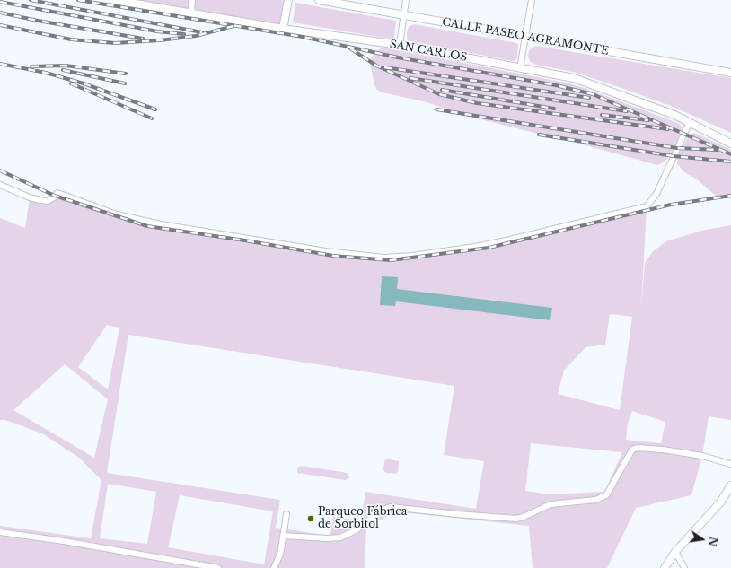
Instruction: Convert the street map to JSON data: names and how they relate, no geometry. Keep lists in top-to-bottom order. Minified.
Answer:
{"streets":{"street":["CALLE PASEO AGRAMONTE","SAN CARLOS"]},"places":["Parqueo Fábrica de Sorbitol"],"north":"right"}
